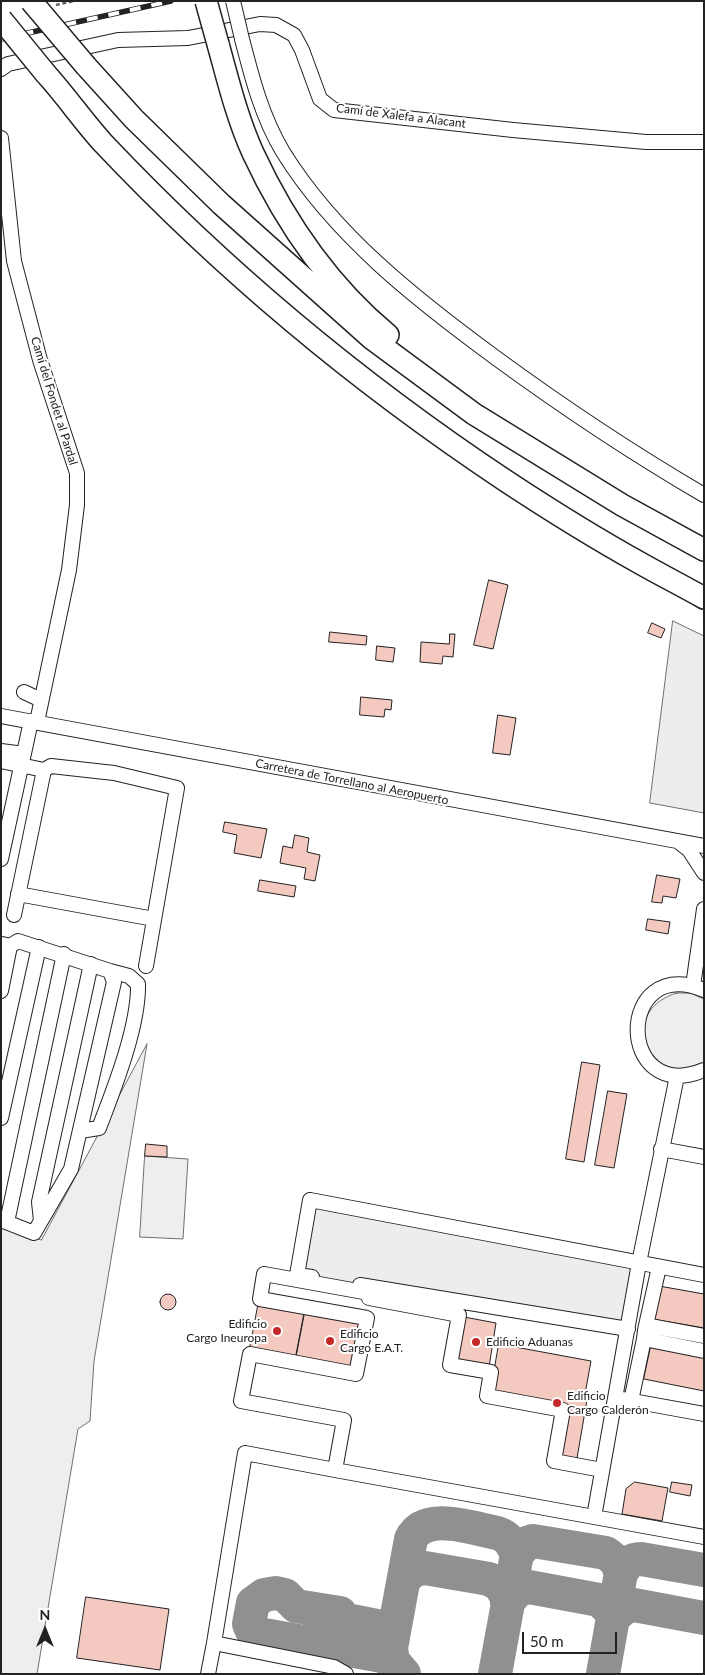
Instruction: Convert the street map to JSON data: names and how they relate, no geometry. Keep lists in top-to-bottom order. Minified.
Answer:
{"streets":{"street":["Camí de Xalefa a Alacant","Camí del Fondet al Pardal","Carretera de Torrellano al Aeropuerto"]},"crossings":[["Camí del Fondet al Pardal","Carretera de Torrellano al Aeropuerto"]],"places":["Edificio Cargo Ineuropa","Edificio Cargo E.A.T.","Edificio Aduanas","Edificio Cargo Calderón"],"scale_bar":"50 m","north":"top"}
